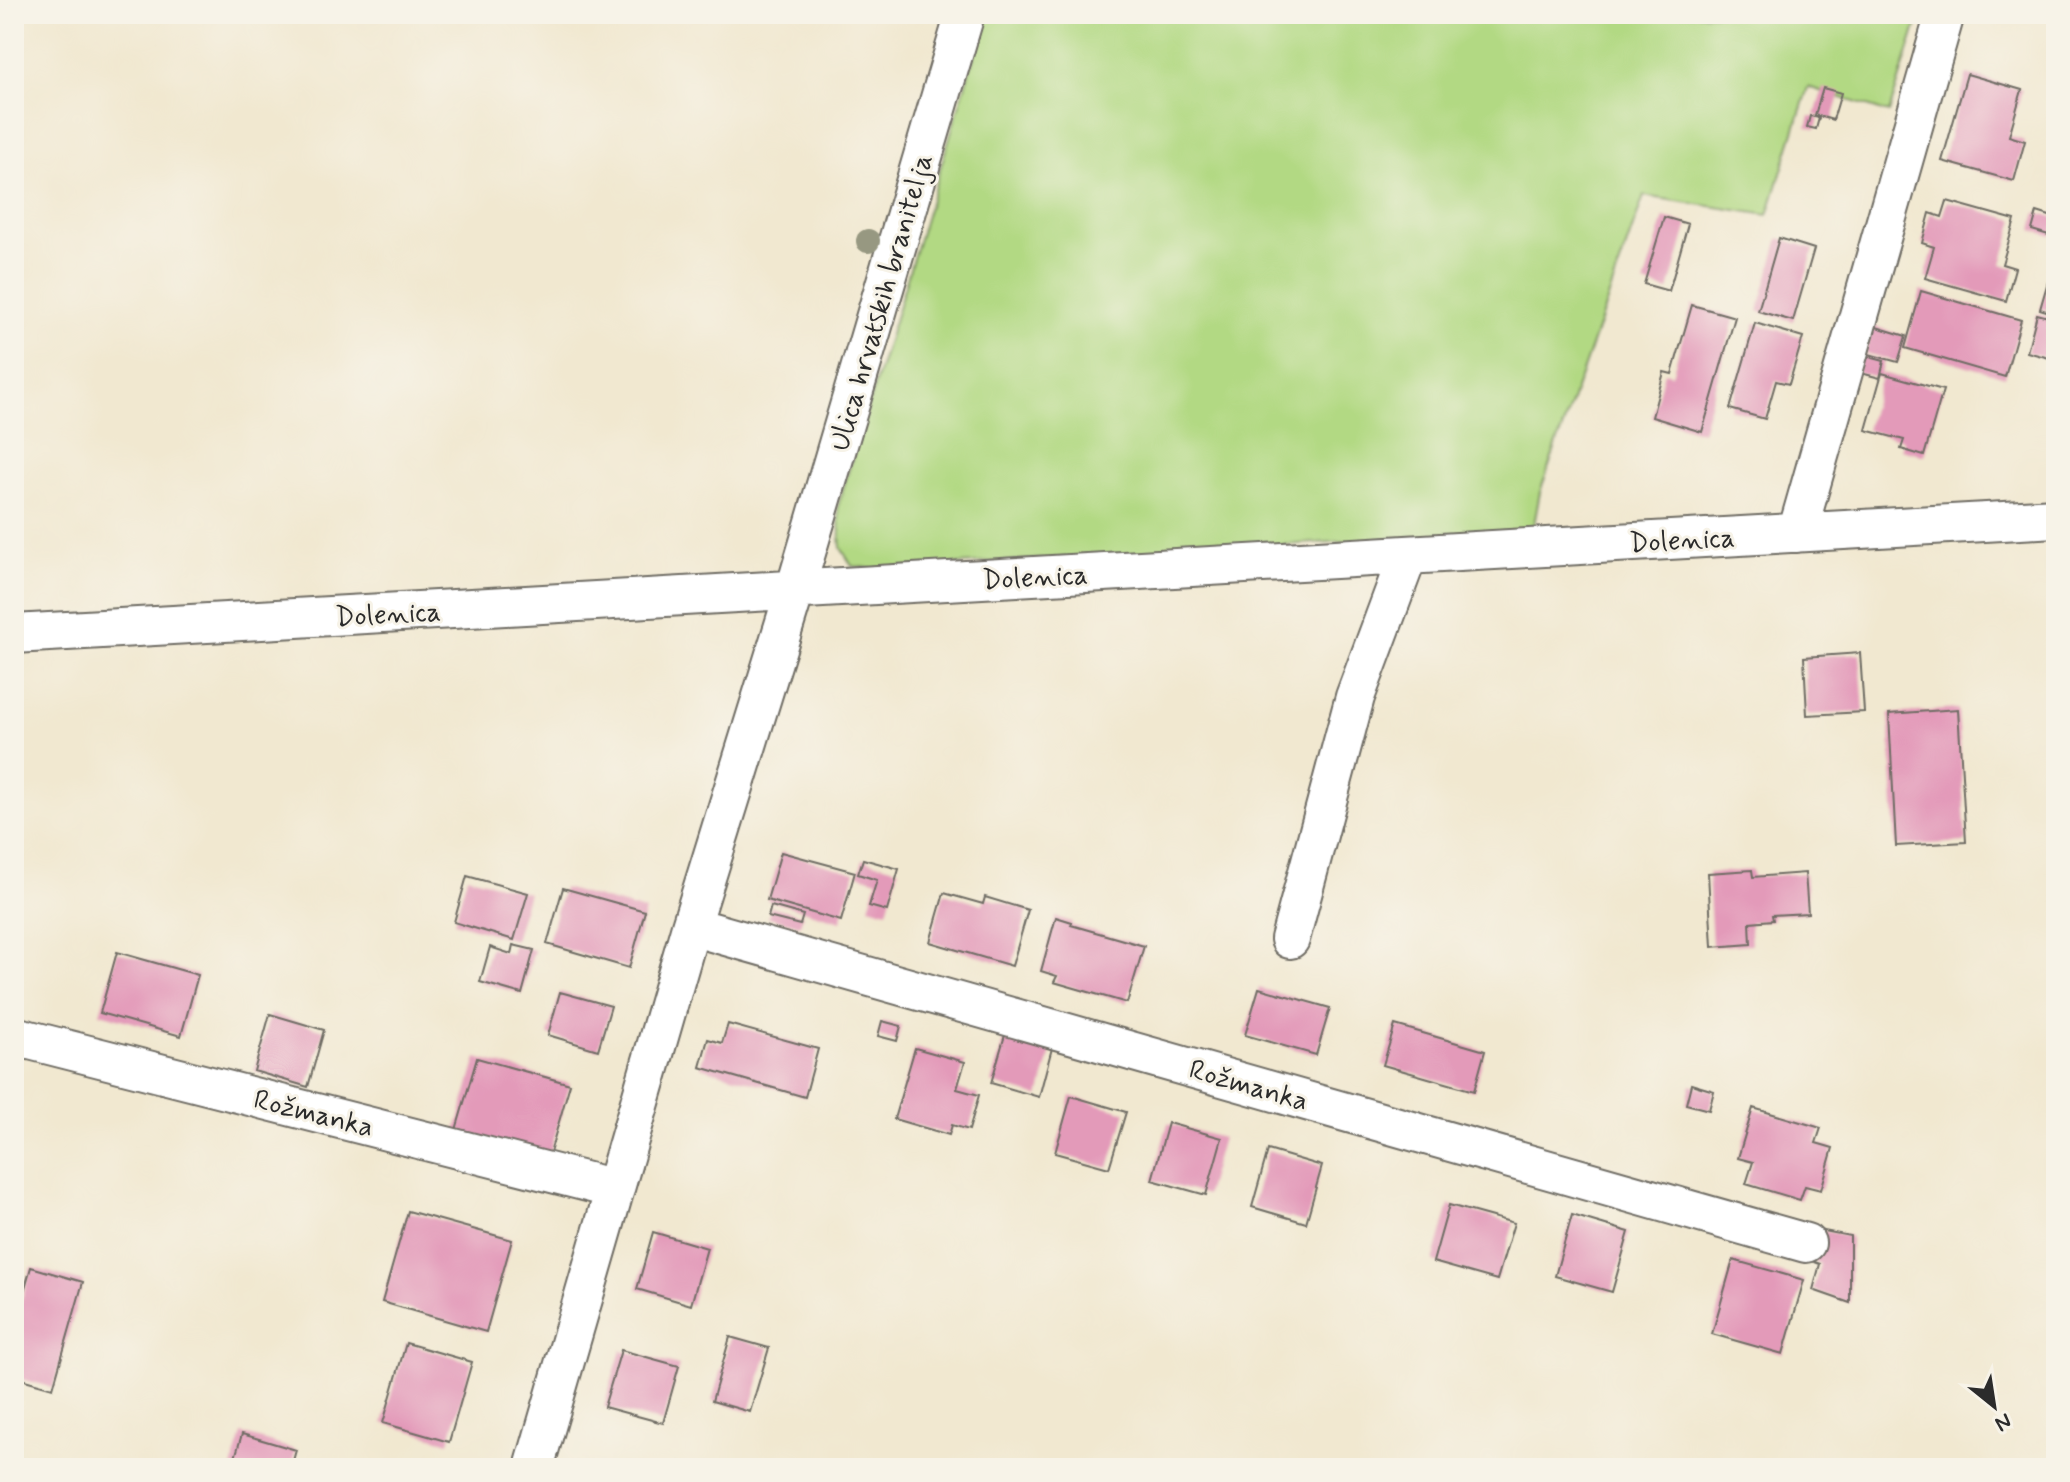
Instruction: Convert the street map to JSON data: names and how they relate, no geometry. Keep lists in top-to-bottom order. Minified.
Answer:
{"streets":{"street":["Ulica hrvatskih branitelja","Dolenica","Rožmanka"]},"crossings":[["Ulica hrvatskih branitelja","Dolenica"]],"north":"bottom right"}
